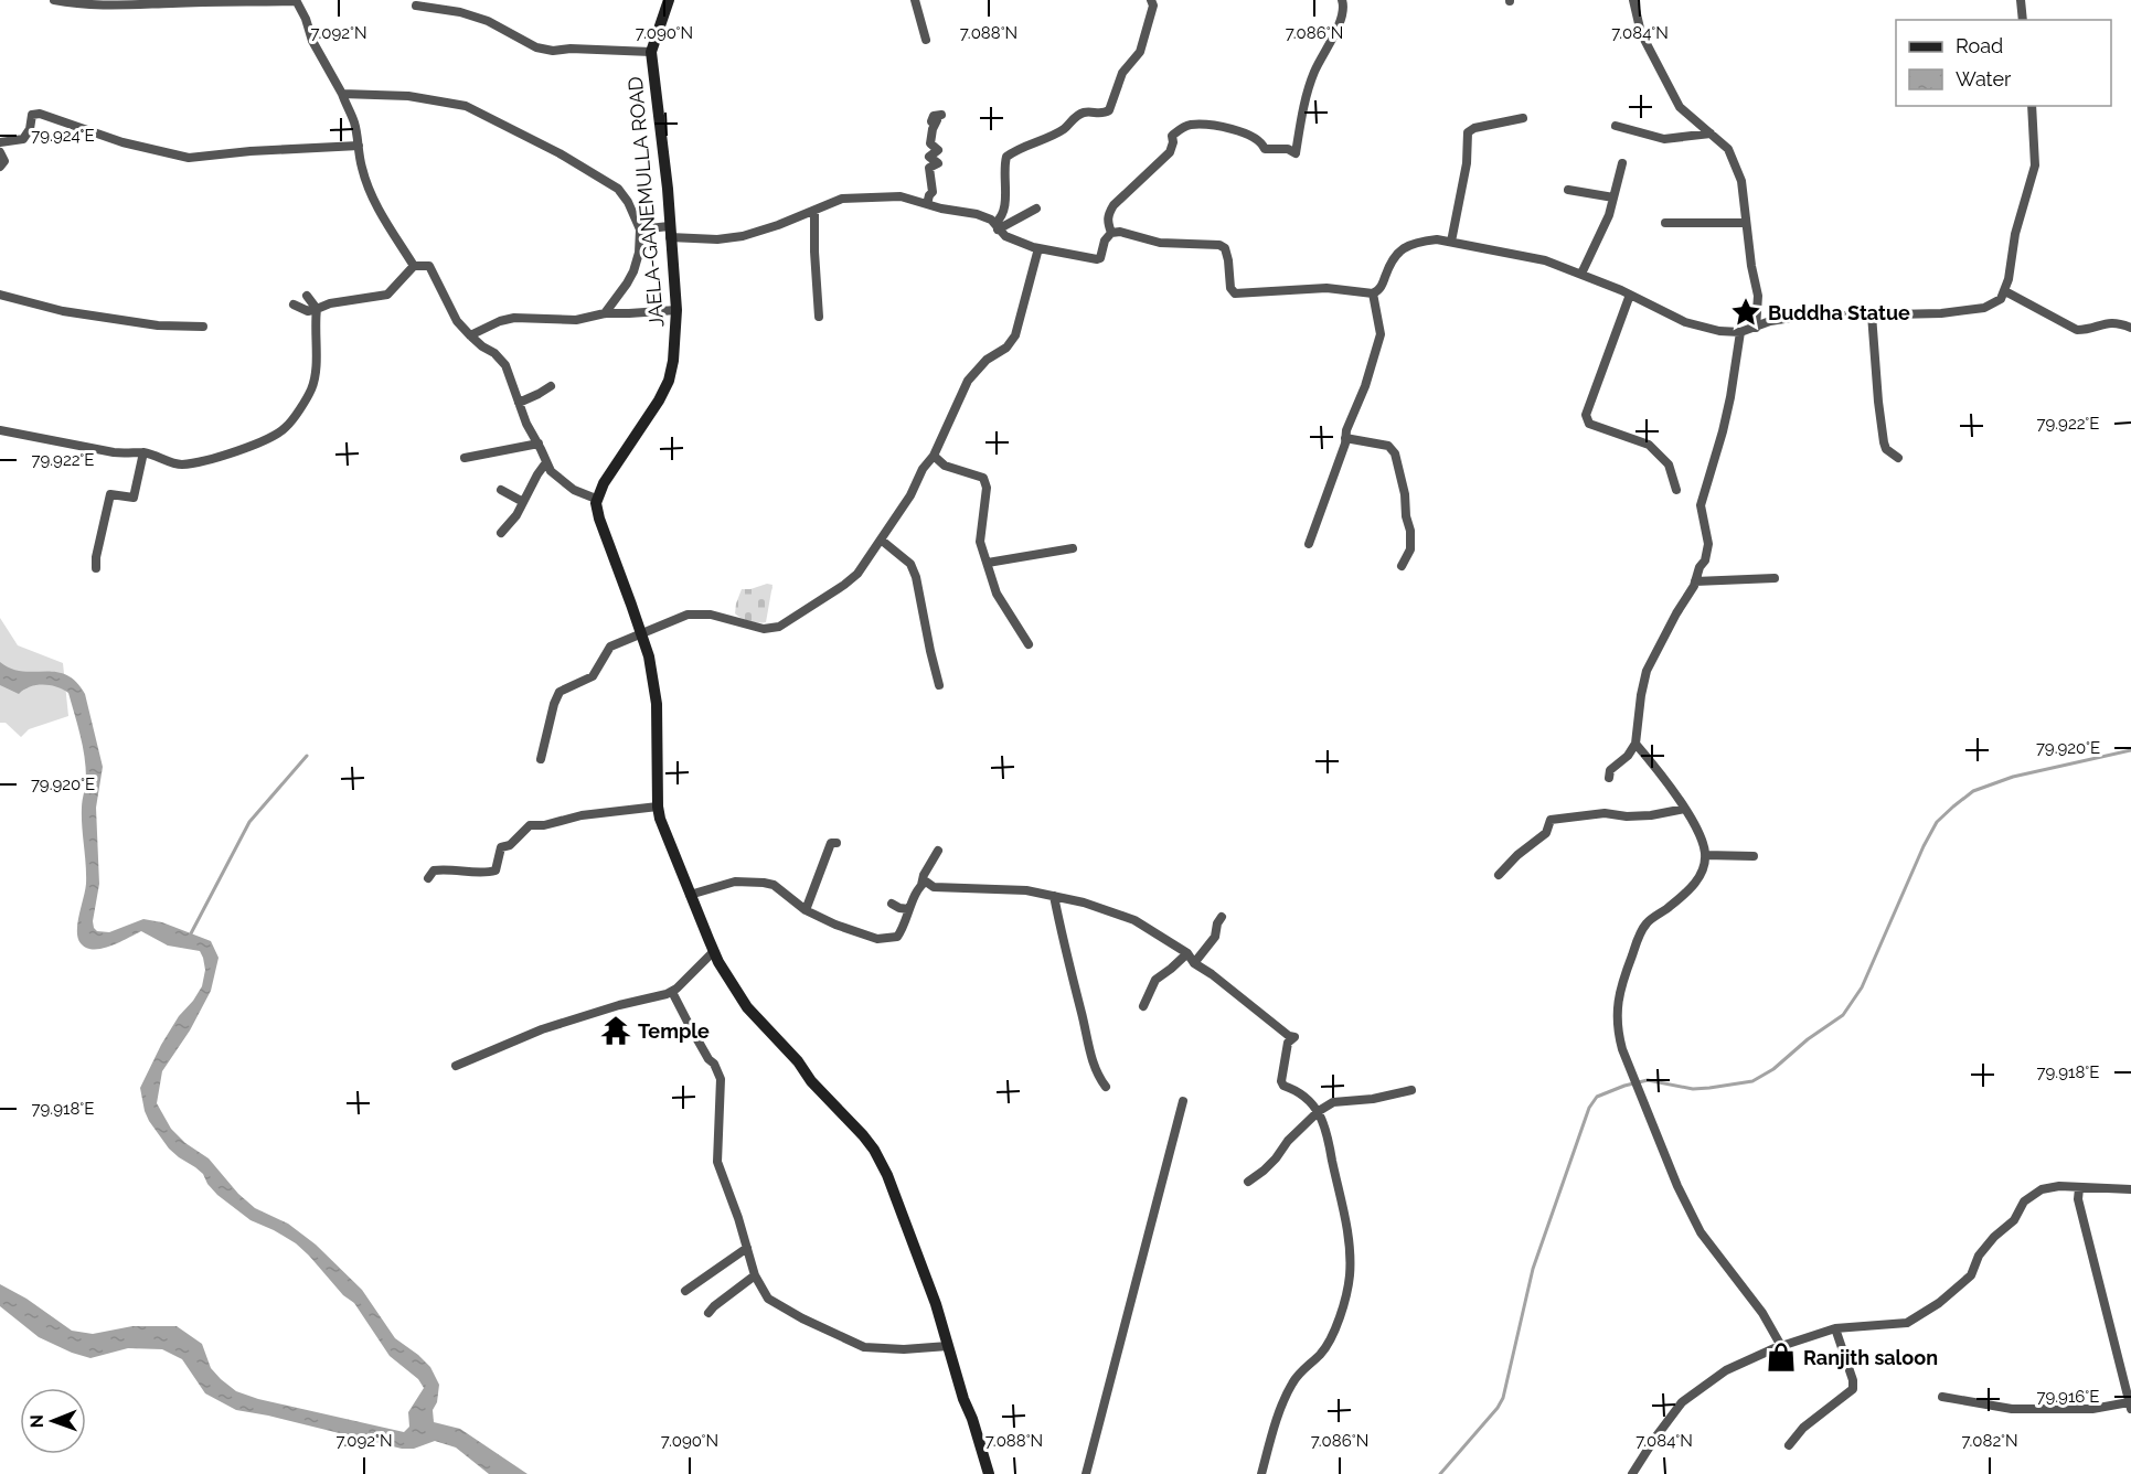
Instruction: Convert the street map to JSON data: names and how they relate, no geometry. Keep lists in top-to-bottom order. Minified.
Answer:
{"streets":{"main road":["JAELA-GANEMULLA ROAD"]},"places":{"place":["Buddha Statue"],"temple":["Temple"],"shop":["Ranjith saloon"]},"legend":["Road","Water"],"north":"left","coordinates":["7.092°N","7.090°N","7.088°N","7.086°N","7.084°N","79.924°E","79.922°E","79.920°E","79.918°E","79.916°E","7.082°N"]}
